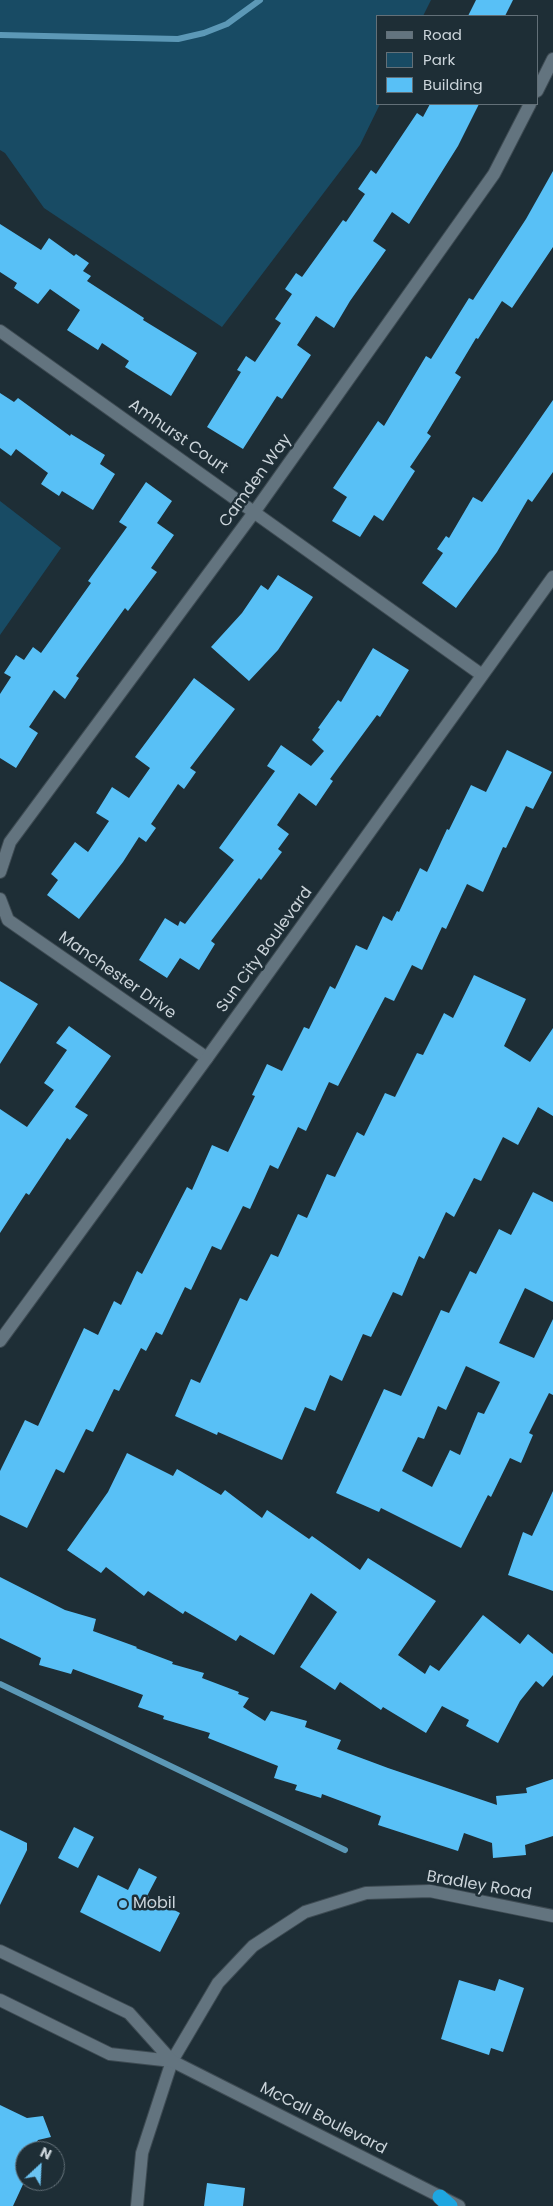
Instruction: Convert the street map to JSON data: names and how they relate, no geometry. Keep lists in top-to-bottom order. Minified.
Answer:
{"streets":{"street":["Amhurst Court","Camden Way","Sun City Boulevard","Manchester Drive","Bradley Road","McCall Boulevard"]},"crossings":[["Amhurst Court","Camden Way"],["Amhurst Court","Sun City Boulevard"],["Sun City Boulevard","Manchester Drive"],["Bradley Road","McCall Boulevard"]],"places":["Mobil"],"legend":["Road","Park","Building"],"north":"top right"}
